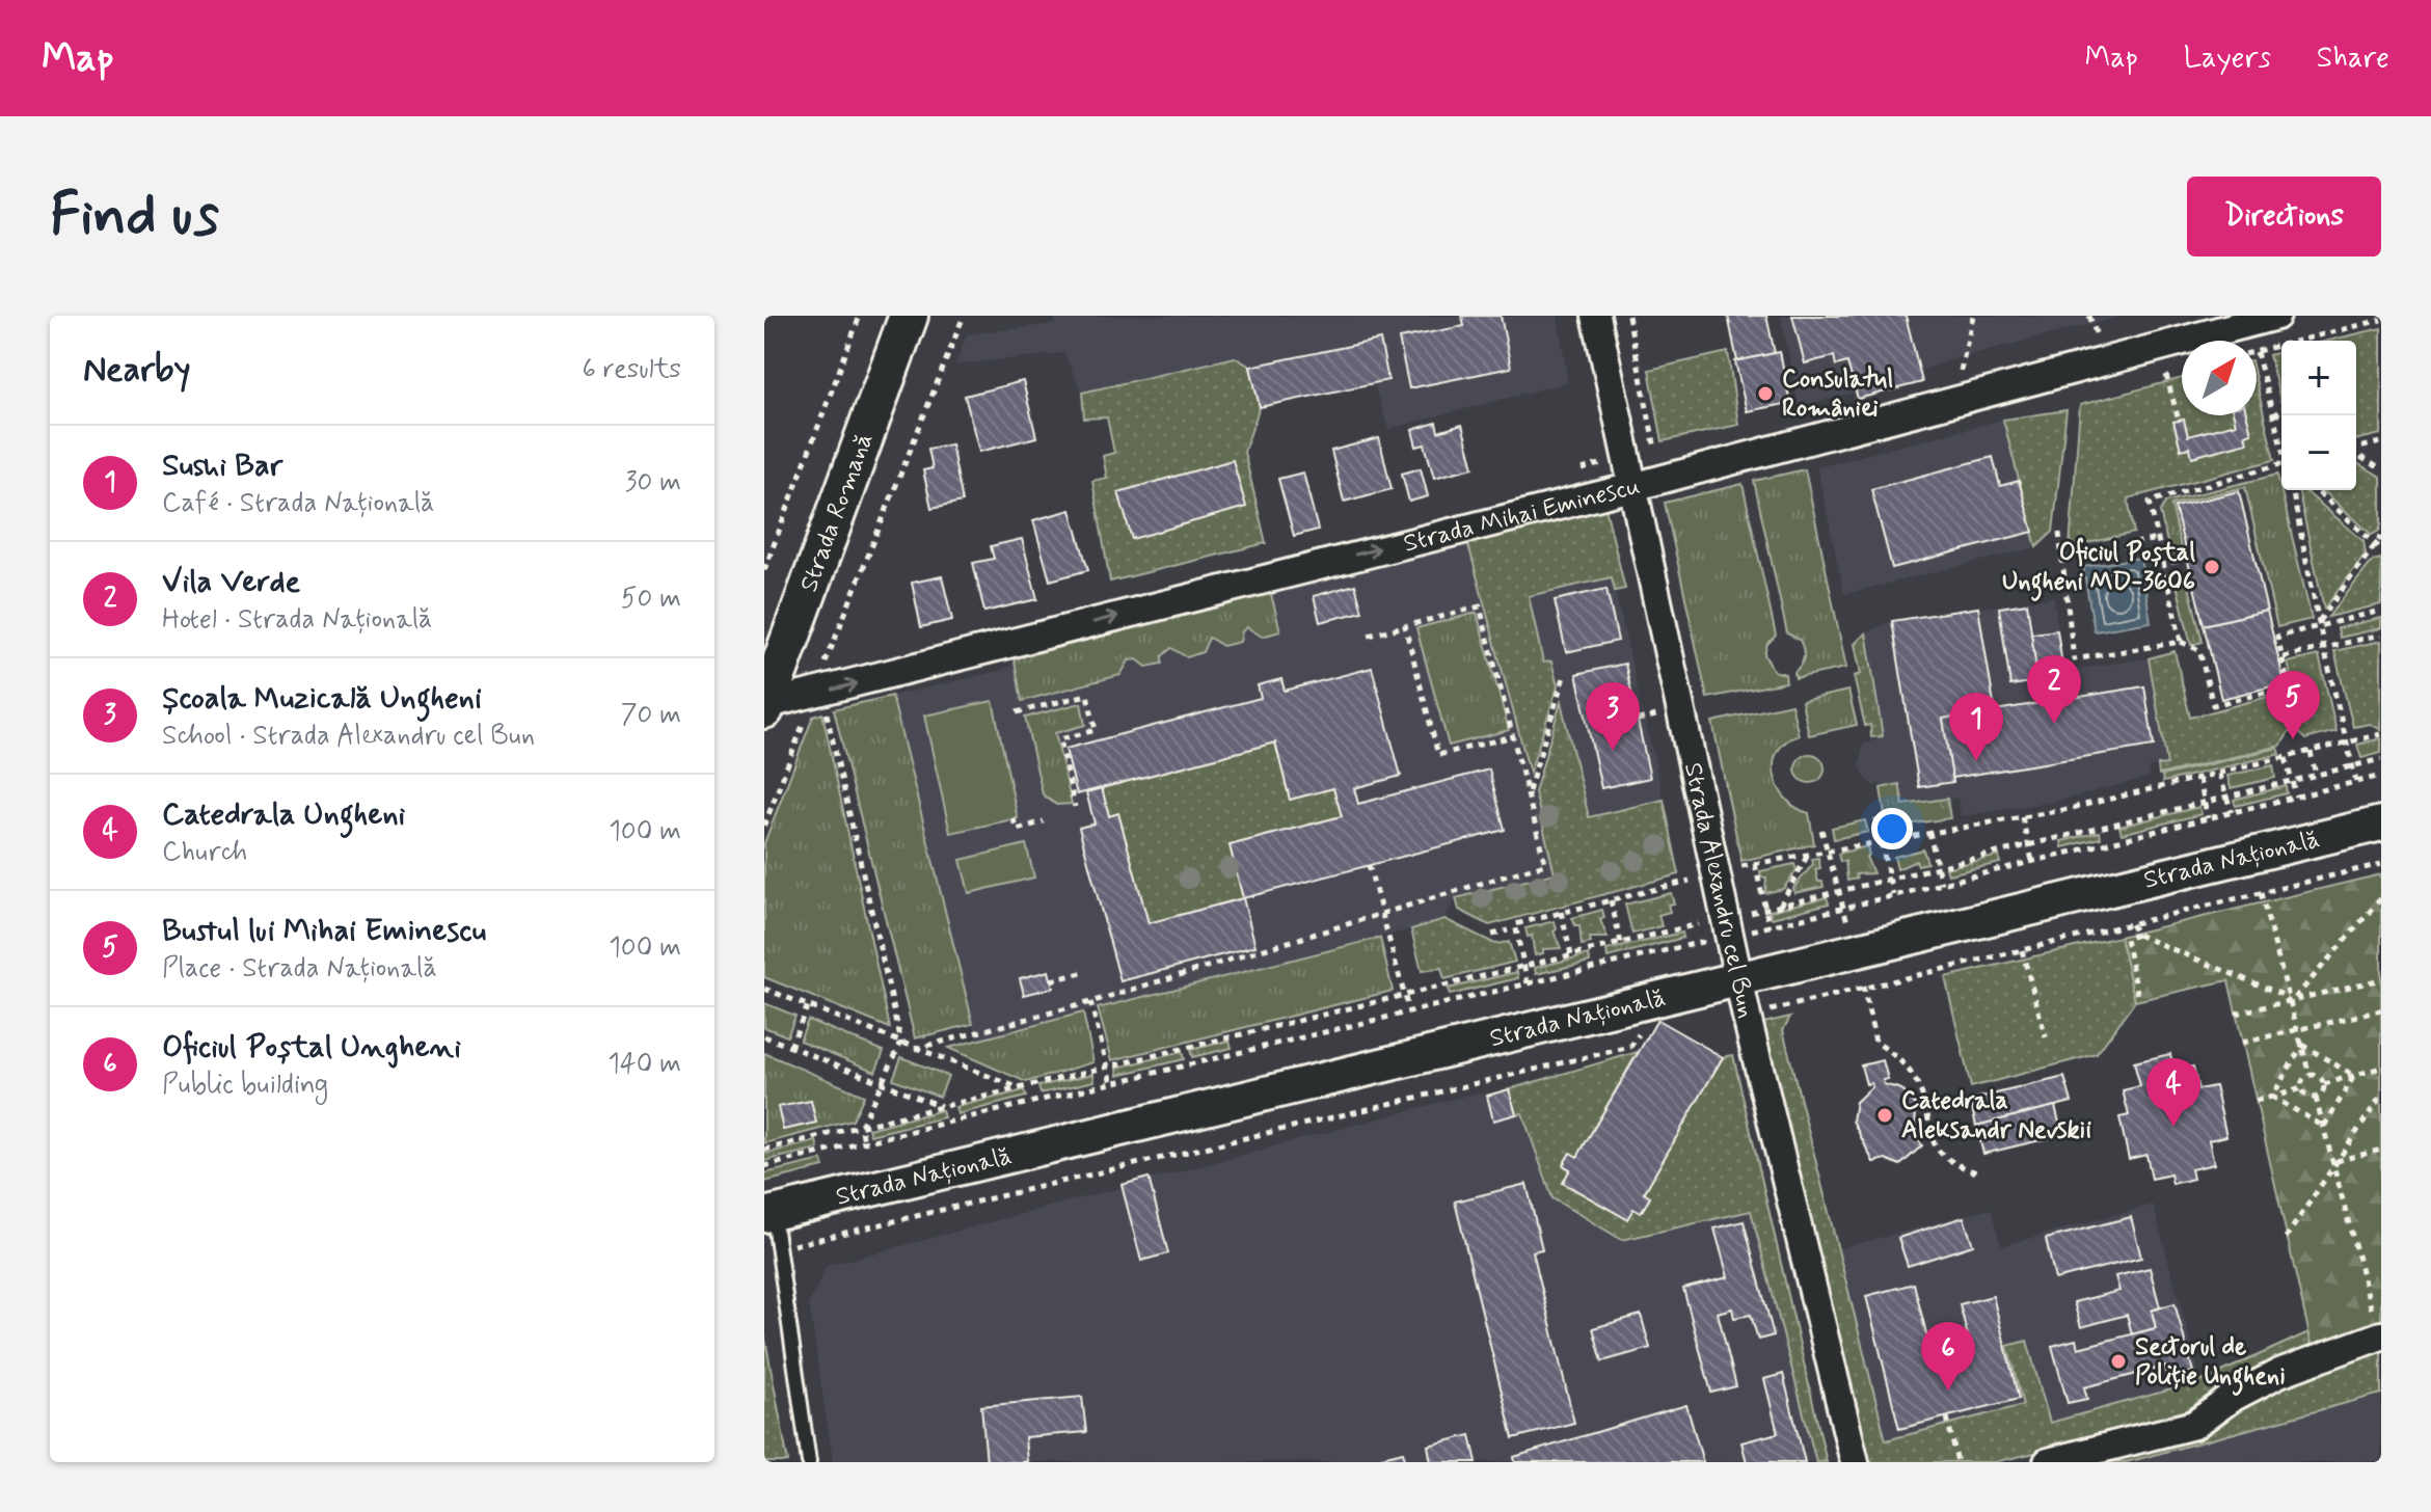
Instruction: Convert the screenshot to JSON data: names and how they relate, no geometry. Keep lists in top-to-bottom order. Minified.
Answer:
{"streets":{"main road":["Strada Romană"],"street":["Strada Mihai Eminescu","Strada Națională","Strada Alexandru cel Bun"]},"crossings":[["Strada Romană","Strada Mihai Eminescu"],["Strada Mihai Eminescu","Strada Alexandru cel Bun"],["Strada Națională","Strada Alexandru cel Bun"]],"one_way":["Strada Mihai Eminescu"],"places":["Consulatul României","Oficiul Poștal Ungheni MD-3606","Catedrala Aleksandr Nevskii","Sectorul de Poliție Ungheni"],"north":"top right","page":{"header":"Map","nav":["Map","Layers","Share"],"buttons":"Directions","title":"Find us","heading":["Nearby","6 results"],"map_buttons":["+","−"],"list":[{"mark":"1","name":"Sushi Bar","note":"Café · Strada Națională","value":"30 m"},{"mark":"2","name":"Vila Verde","note":"Hotel · Strada Națională","value":"50 m"},{"mark":"3","name":"Școala Muzicală Ungheni","note":"School · Strada Alexandru cel Bun","value":"70 m"},{"mark":"4","name":"Catedrala Ungheni","note":"Church","value":"100 m"},{"mark":"5","name":"Bustul lui Mihai Eminescu","note":"Place · Strada Națională","value":"100 m"},{"mark":"6","name":"Oficiul Poștal Ungheni","note":"Public building","value":"140 m"}],"pins":["2","5","3","1","4","6"]}}
